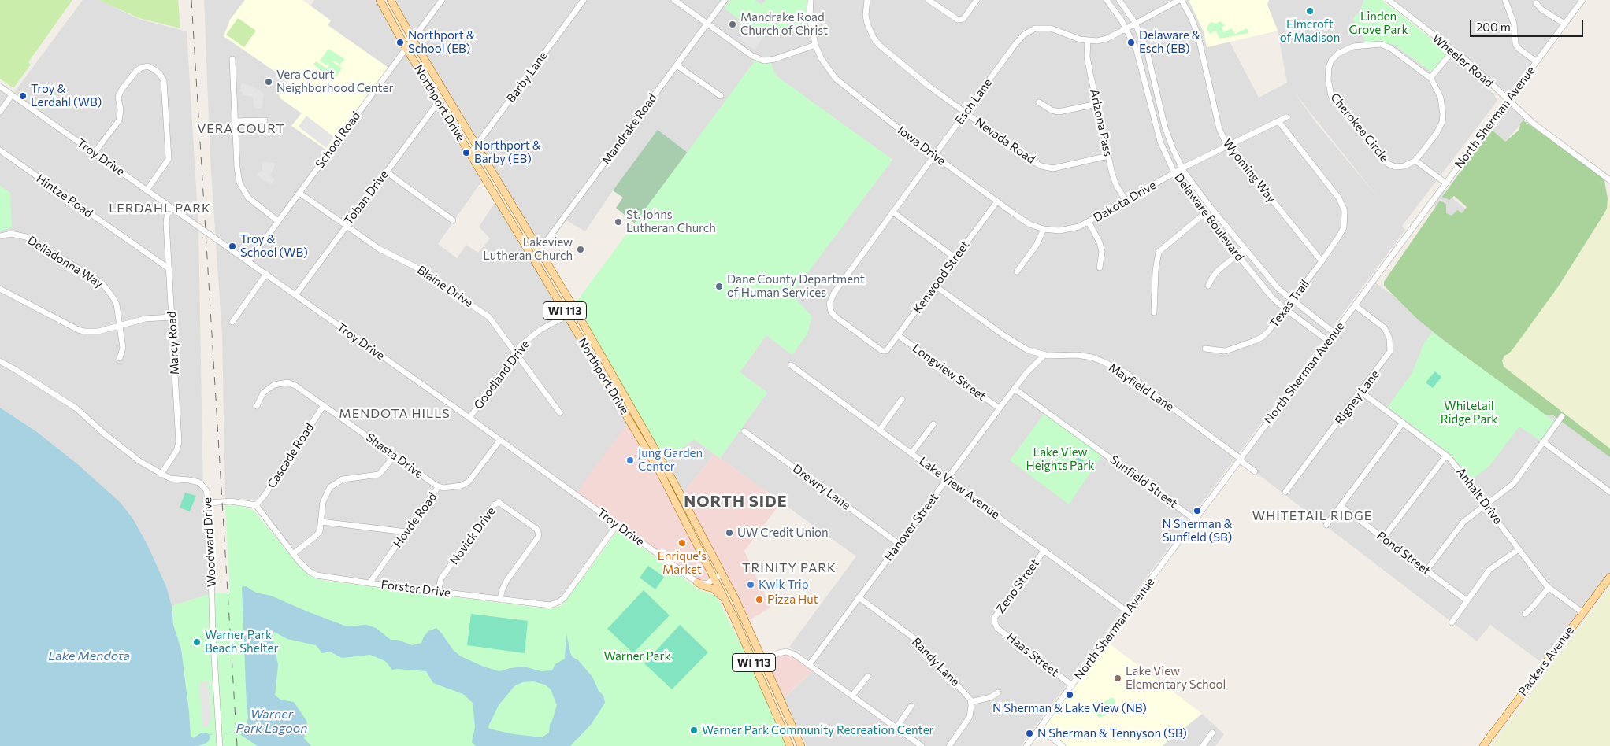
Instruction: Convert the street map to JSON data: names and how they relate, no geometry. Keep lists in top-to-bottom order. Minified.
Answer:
{"streets":{"main road":["Northport Drive","WI 113","Packers Avenue"],"street":["Wheeler Road","Barby Lane","Esch Lane","North Sherman Avenue","Arizona Pass","Cherokee Circle","Mandrake Road","School Road","Nevada Road","Iowa Drive","Troy Drive","Wyoming Way","Hintze Road","Toban Drive","Dakota Drive","Delaware Boulevard","Delladonna Way","Kenwood Street","Blaine Drive","Texas Trail","Marcy Road","Longview Street","Goodland Drive","Mayfield Lane","Rigney Lane","Cascade Road","Shasta Drive","Sunfield Street","Drewry Lane","Lake View Avenue","Anhalt Drive","Hovde Road","Hanover Street","Novick Drive","Woodward Drive","Pond Street","Zeno Street","Forster Drive","Haas Street","Randy Lane"]},"crossings":[["Wheeler Road","North Sherman Avenue"],["Barby Lane","Northport Drive"],["Esch Lane","Arizona Pass"],["Esch Lane","Nevada Road"],["Esch Lane","Iowa Drive"],["Esch Lane","Wyoming Way"],["Esch Lane","Delaware Boulevard"],["Esch Lane","Kenwood Street"],["Northport Drive","Mandrake Road"],["Northport Drive","School Road"],["Northport Drive","Toban Drive"],["Northport Drive","Goodland Drive"],["North Sherman Avenue","Delaware Boulevard"],["North Sherman Avenue","Mayfield Lane"],["North Sherman Avenue","Rigney Lane"],["North Sherman Avenue","Sunfield Street"],["North Sherman Avenue","Lake View Avenue"],["North Sherman Avenue","Haas Street"],["Arizona Pass","Nevada Road"],["Arizona Pass","Dakota Drive"],["School Road","Troy Drive"],["School Road","Blaine Drive"],["Iowa Drive","Dakota Drive"],["Iowa Drive","Kenwood Street"],["Troy Drive","Toban Drive"],["Troy Drive","Marcy Road"],["Troy Drive","Goodland Drive"],["Troy Drive","Hovde Road"],["Troy Drive","Forster Drive"],["Wyoming Way","Dakota Drive"],["Wyoming Way","Texas Trail"],["Hintze Road","Marcy Road"],["Toban Drive","Blaine Drive"],["Dakota Drive","Delaware Boulevard"],["Dakota Drive","Texas Trail"],["Delaware Boulevard","Texas Trail"],["Kenwood Street","Longview Street"],["Kenwood Street","Mayfield Lane"],["Blaine Drive","Goodland Drive"],["Marcy Road","Woodward Drive"],["Longview Street","Hanover Street"],["Mayfield Lane","Hanover Street"],["Rigney Lane","Anhalt Drive"],["Cascade Road","Shasta Drive"],["Cascade Road","Forster Drive"],["Shasta Drive","Hovde Road"],["Sunfield Street","Hanover Street"],["Drewry Lane","Hanover Street"],["Lake View Avenue","Hanover Street"],["Lake View Avenue","Zeno Street"],["Anhalt Drive","Packers Avenue"],["Hovde Road","Forster Drive"],["Hanover Street","Randy Lane"],["Novick Drive","Forster Drive"],["Zeno Street","Haas Street"]],"districts":["VERA COURT","LERDAHL PARK","MENDOTA HILLS","NORTH SIDE","WHITETAIL RIDGE","TRINITY PARK"],"water":["Lake Mendota","Warner Park Lagoon"],"parks":["Linden Grove Park","Whitetail Ridge Park","Lake View Heights Park","Warner Park"],"places":["Elmcroft of Madison","Mandrake Road Church of Christ","Northport & School (EB)","Delaware & Esch (EB)","Vera Court Neighborhood Center","Troy & Lerdahl (WB)","Northport & Barby (EB)","St. Johns Lutheran Church","Troy & School (WB)","Lakeview Lutheran Church","Dane County Department of Human Services","Jung Garden Center","N Sherman & Sunfield (SB)","UW Credit Union","Enrique's Market","Kwik Trip","Pizza Hut","Warner Park Beach Shelter","Lake View Elementary School","N Sherman & Lake View (NB)","Warner Park Community Recreation Center","N Sherman & Tennyson (SB)"],"scale_bar":"200 m"}
